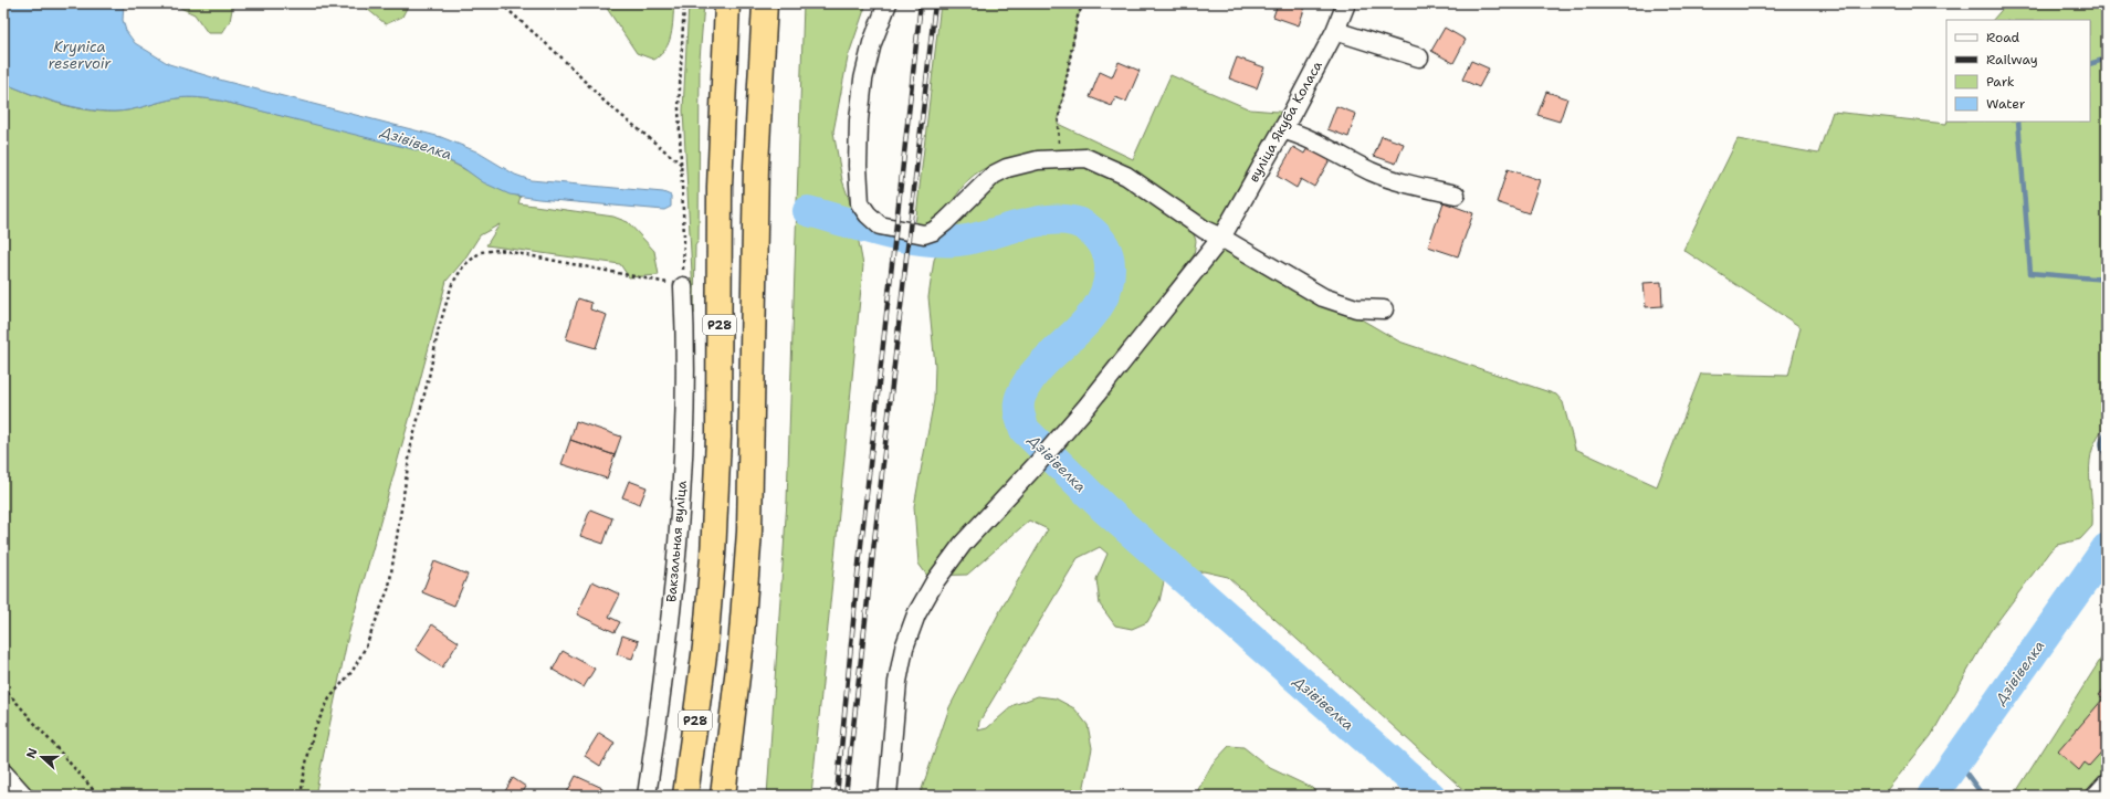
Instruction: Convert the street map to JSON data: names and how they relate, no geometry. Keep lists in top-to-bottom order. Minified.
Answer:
{"streets":{"highway":["Р28"],"street":["вуліца Якуба Коласа","Вакзальная вуліца"]},"water":["Krynica reservoir","Дзівівелка"],"legend":["Road","Railway","Park","Water"],"north":"left"}
